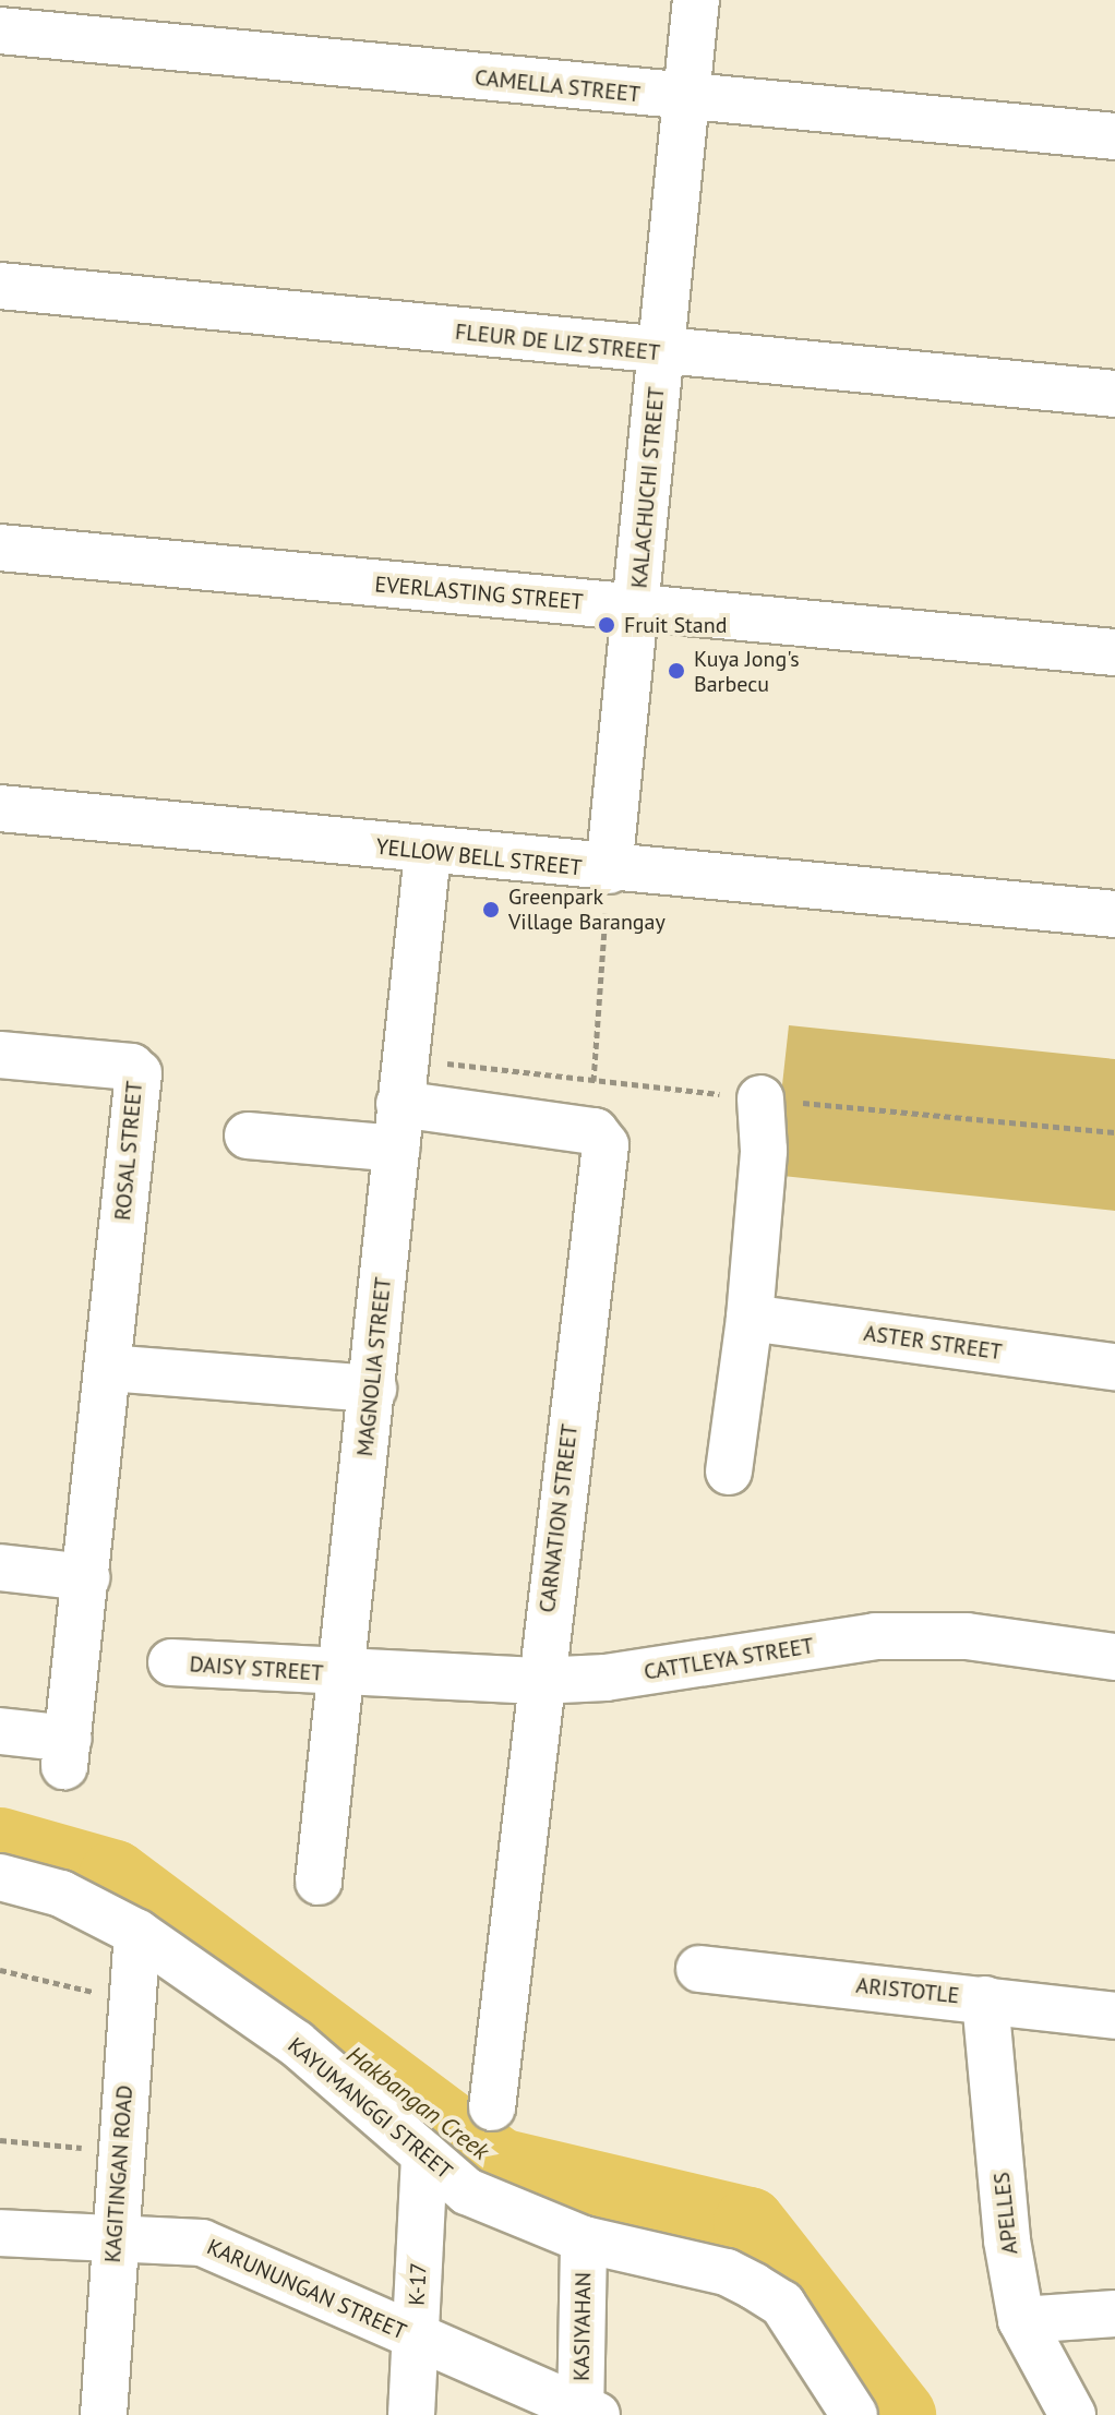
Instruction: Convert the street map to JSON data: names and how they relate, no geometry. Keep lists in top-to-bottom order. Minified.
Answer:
{"streets":{"street":["CAMELLA STREET","FLEUR DE LIZ STREET","KALACHUCHI STREET","EVERLASTING STREET","YELLOW BELL STREET","ROSAL STREET","ASTER STREET","MAGNOLIA STREET","CARNATION STREET","CATTLEYA STREET","DAISY STREET","ARISTOTLE","KAYUMANGGI STREET","KAGITINGAN ROAD","APELLES","K-17","KARUNUNGAN STREET","KASIYAHAN"]},"crossings":[["CAMELLA STREET","KALACHUCHI STREET"],["FLEUR DE LIZ STREET","KALACHUCHI STREET"],["KALACHUCHI STREET","EVERLASTING STREET"],["KALACHUCHI STREET","YELLOW BELL STREET"],["YELLOW BELL STREET","MAGNOLIA STREET"],["MAGNOLIA STREET","CARNATION STREET"],["MAGNOLIA STREET","CATTLEYA STREET"],["MAGNOLIA STREET","DAISY STREET"],["CARNATION STREET","CATTLEYA STREET"],["CATTLEYA STREET","DAISY STREET"],["ARISTOTLE","APELLES"],["KAYUMANGGI STREET","KAGITINGAN ROAD"],["KAYUMANGGI STREET","K-17"],["KAYUMANGGI STREET","KASIYAHAN"],["KAGITINGAN ROAD","KARUNUNGAN STREET"],["K-17","KARUNUNGAN STREET"],["KARUNUNGAN STREET","KASIYAHAN"]],"water":["Hakbangan Creek"],"places":["Fruit Stand","Kuya Jong's Barbecu","Greenpark Village Barangay"]}
